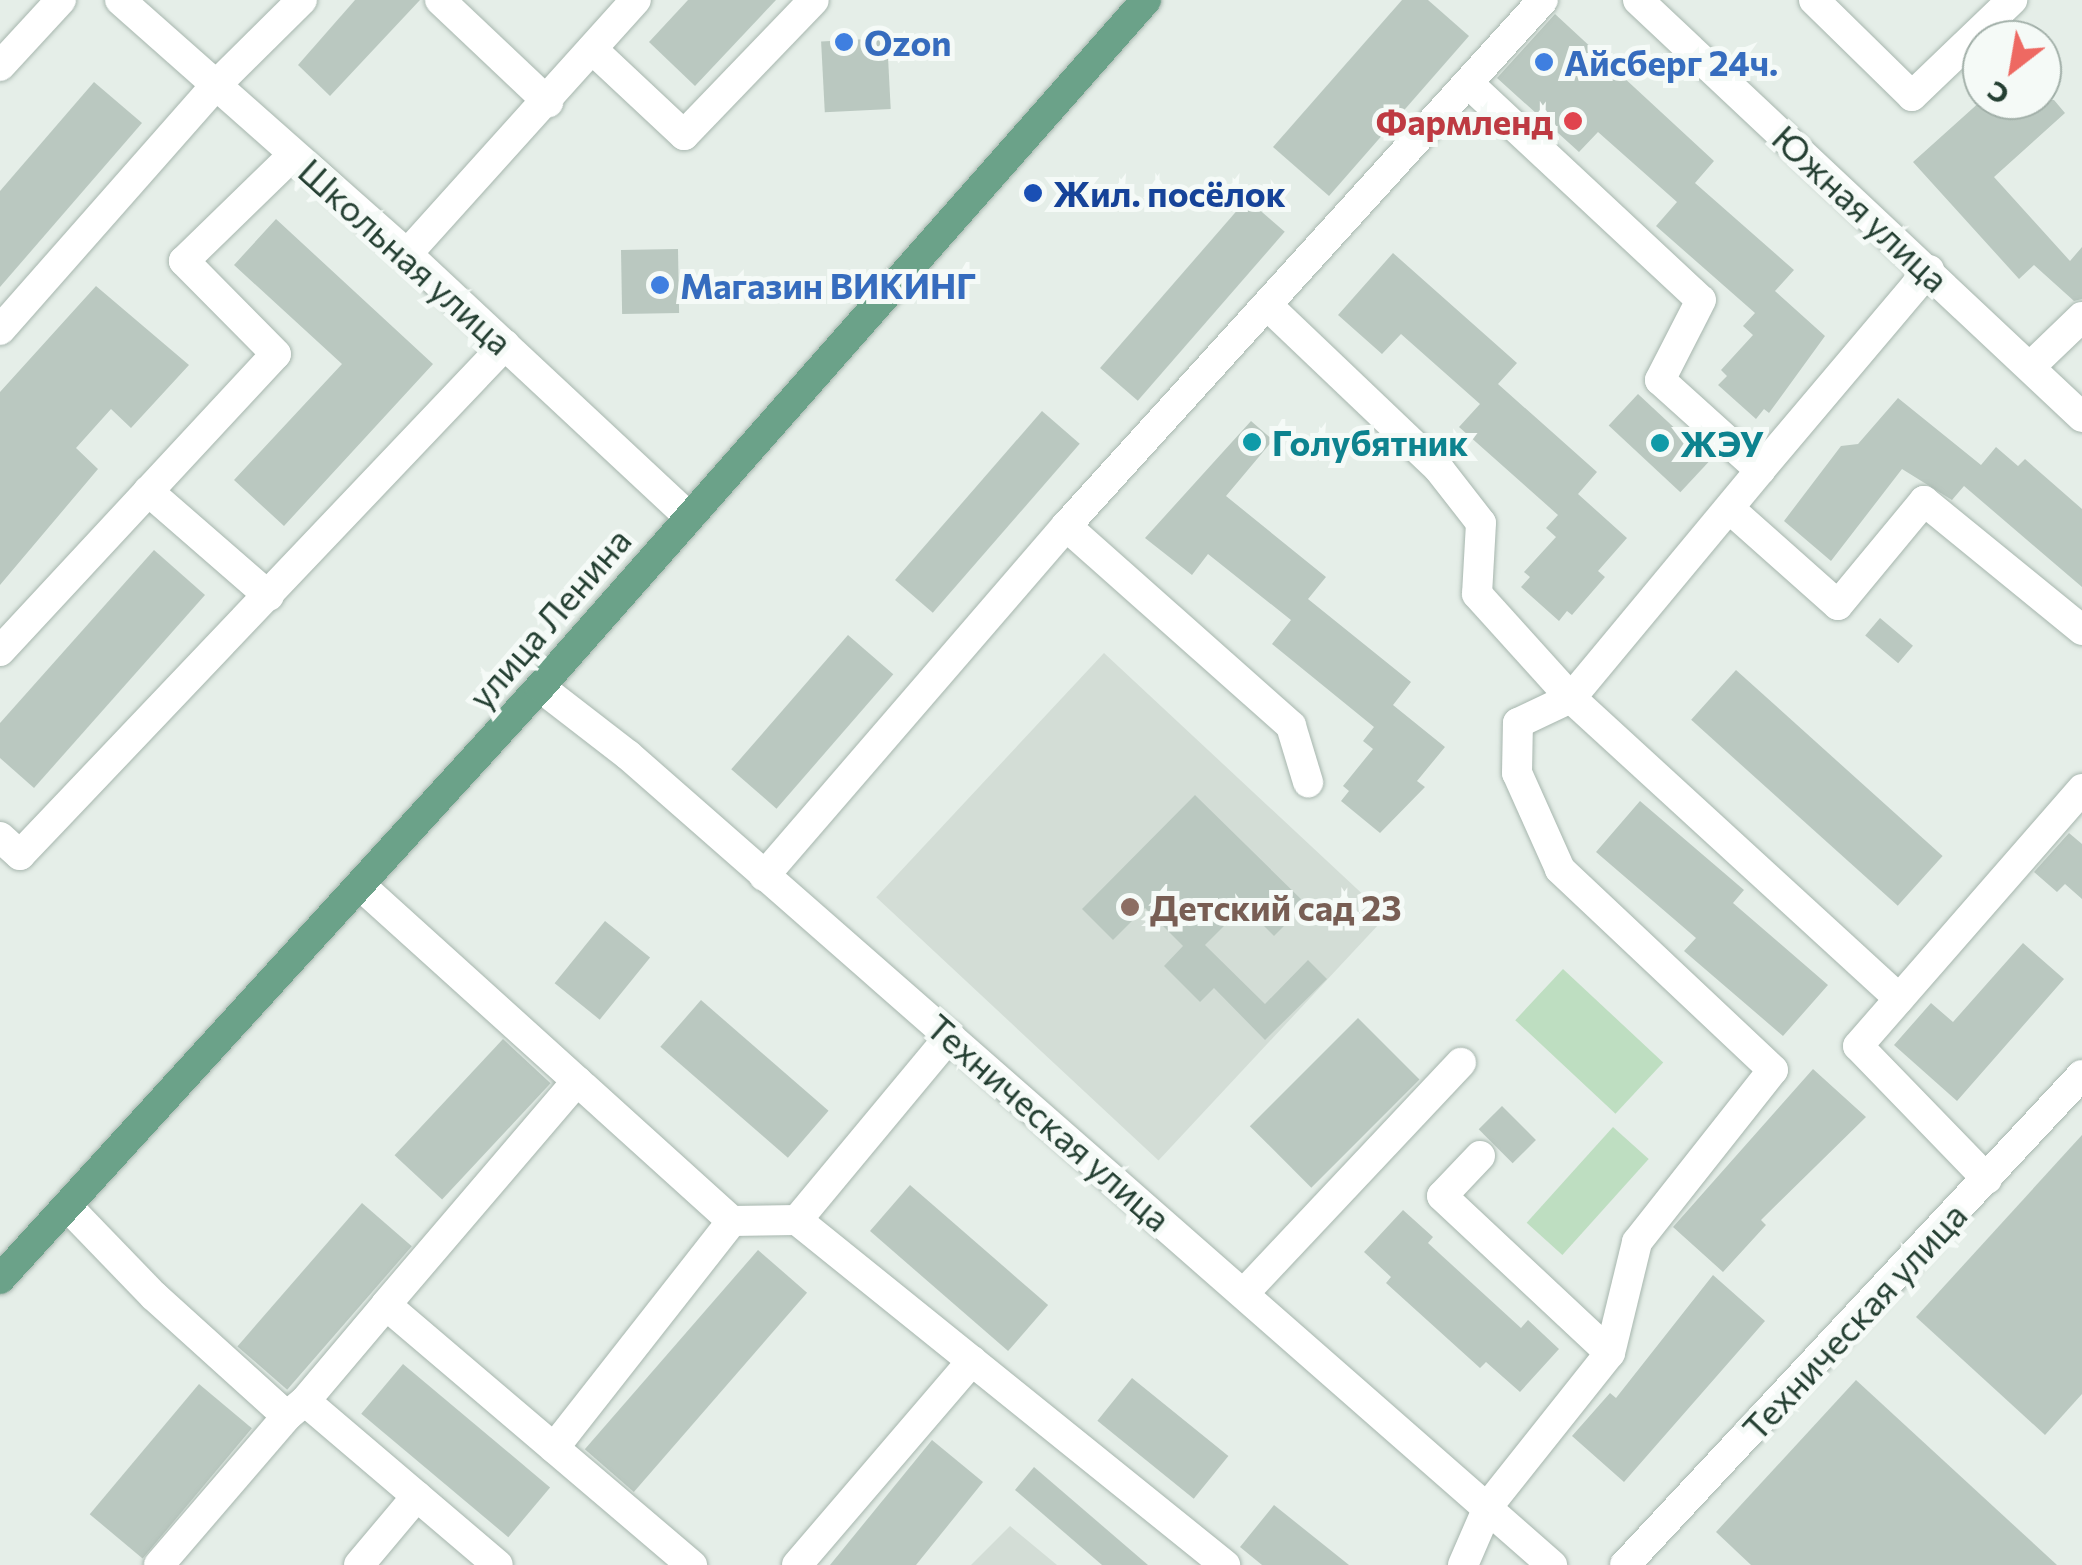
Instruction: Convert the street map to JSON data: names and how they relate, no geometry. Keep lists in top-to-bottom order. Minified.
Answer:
{"streets":{"main road":["улица Ленина"],"street":["Южная улица","Школьная улица","Техническая улица"]},"crossings":[["Школьная улица","улица Ленина"],["улица Ленина","Техническая улица"]],"places":["Ozon","Айсберг 24ч.","Фармленд","Жил. посёлок","Магазин ВИКИНГ","Голубятник","ЖЭУ","Детский сад 23"],"north":"bottom left"}
